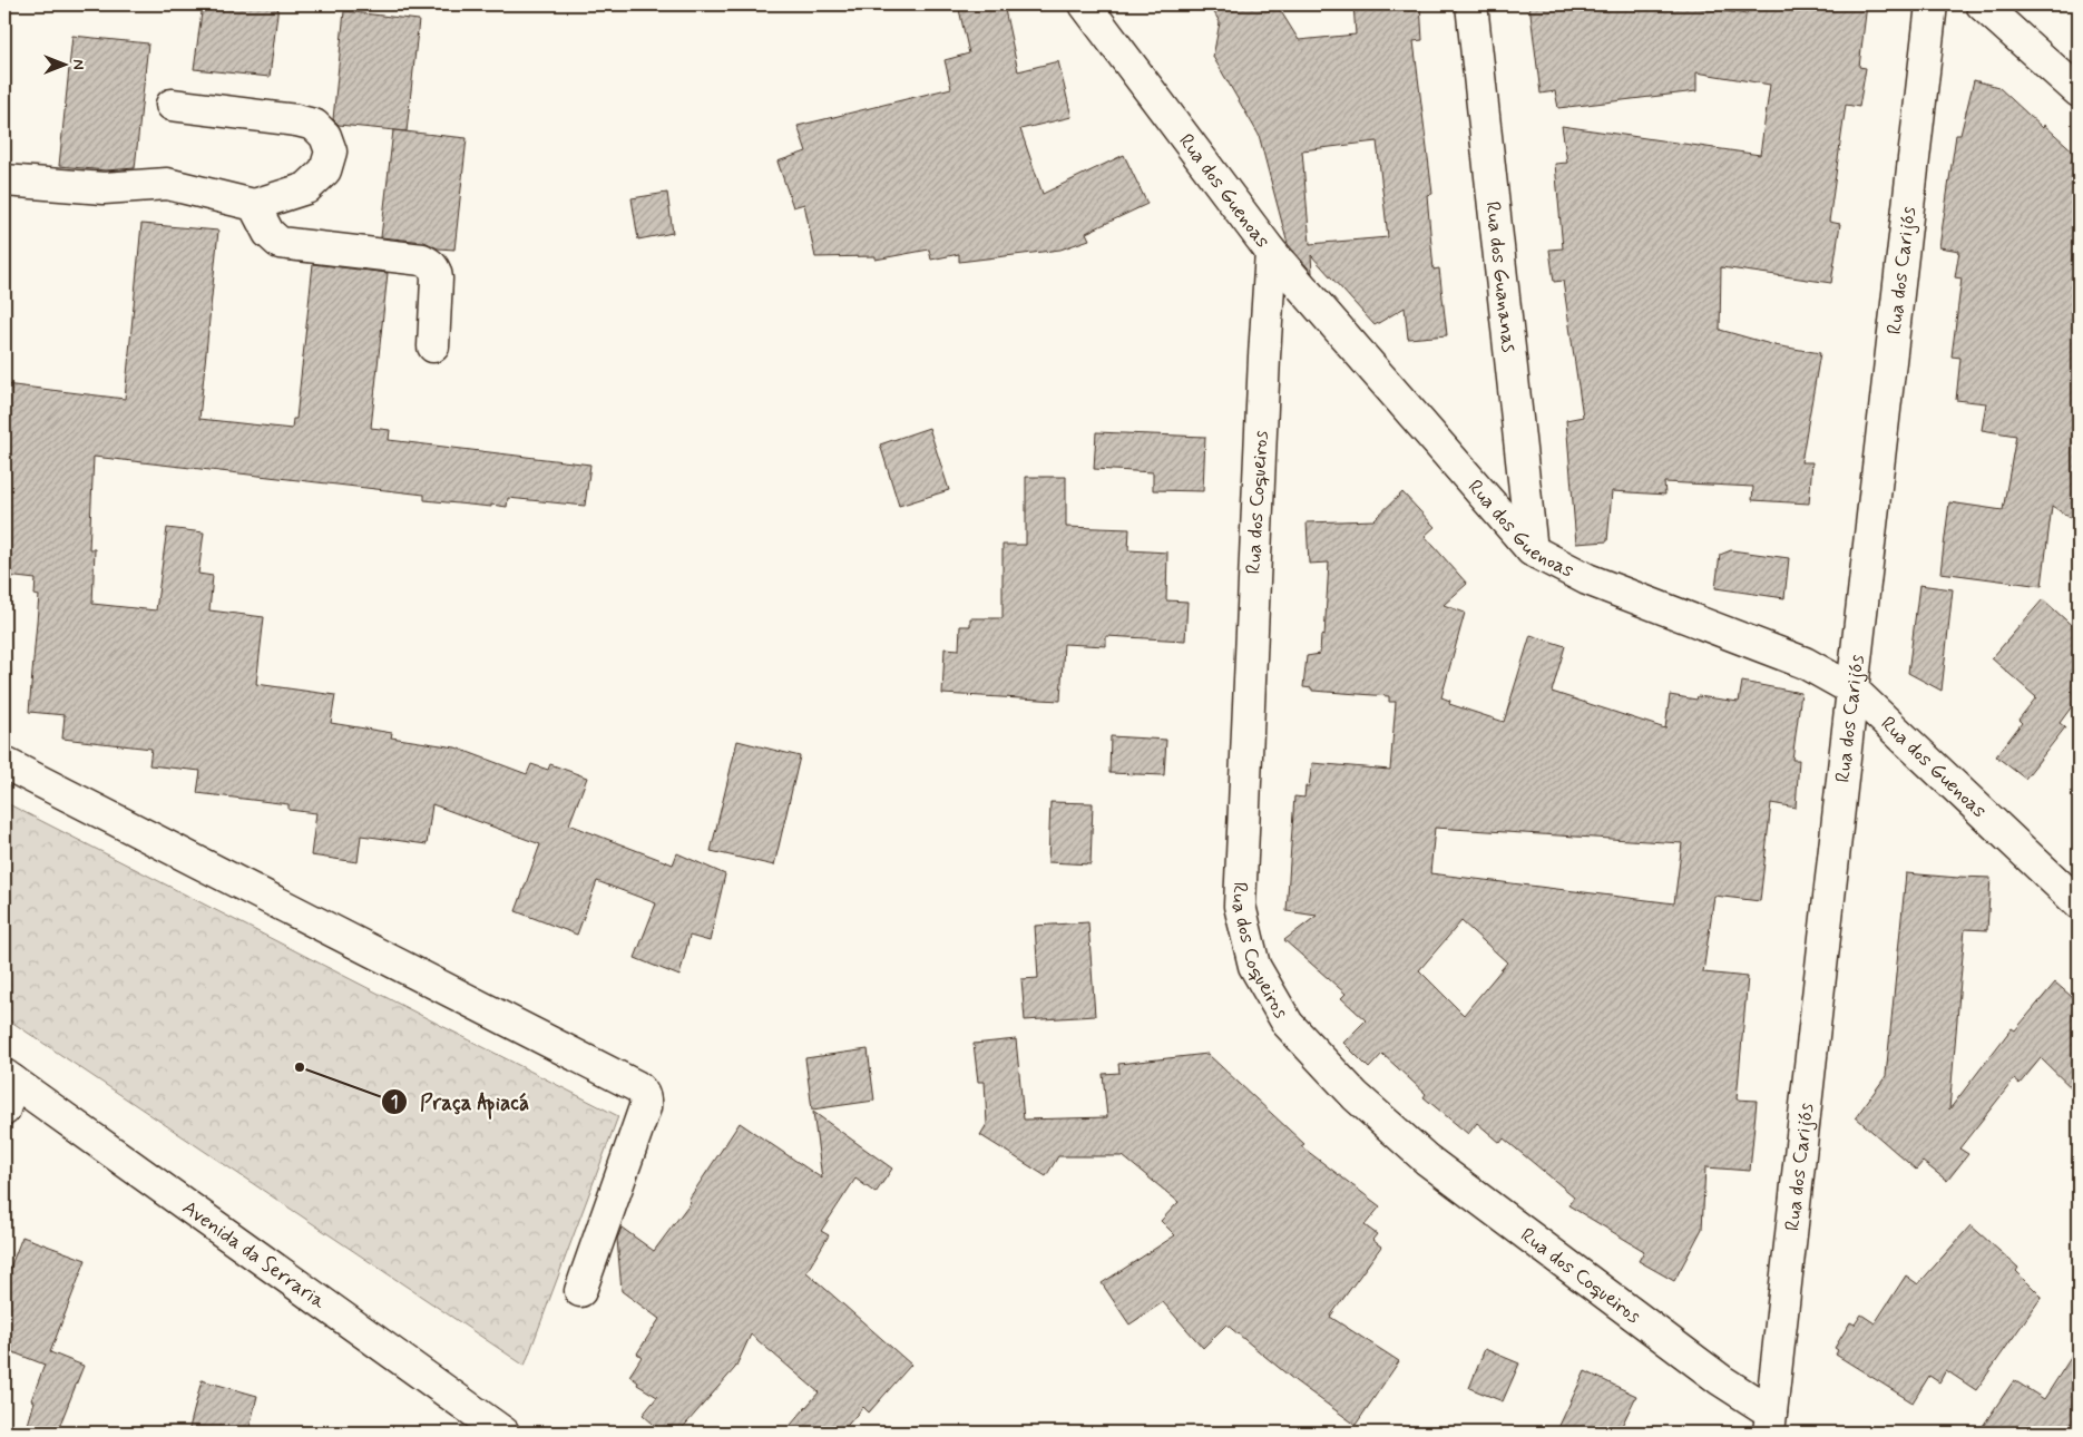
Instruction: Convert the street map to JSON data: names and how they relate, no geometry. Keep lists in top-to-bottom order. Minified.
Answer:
{"streets":{"street":["Rua dos Guenoas","Rua dos Carijós","Rua dos Guananas","Rua dos Coqueiros","Avenida da Serraria"]},"crossings":[["Rua dos Guenoas","Rua dos Carijós"],["Rua dos Guenoas","Rua dos Guananas"],["Rua dos Guenoas","Rua dos Coqueiros"],["Rua dos Carijós","Rua dos Coqueiros"]],"places":["Praça Apiacá"],"north":"right"}
